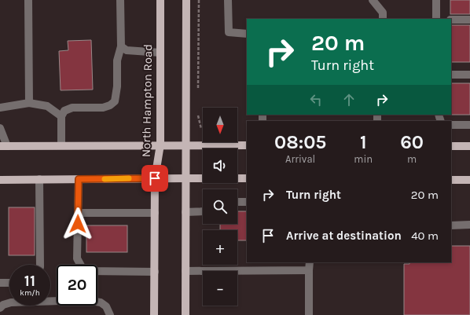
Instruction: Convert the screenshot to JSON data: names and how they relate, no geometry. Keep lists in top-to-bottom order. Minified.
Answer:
{"streets":{"main road":["North Hampton Road"]},"north":"bottom","page":{"turn":["20 m","Turn right"],"map_buttons":["+","−"],"eta":["08:05","Arrival","1","min","60","m"],"list":[{"name":"Turn right","value":"20 m"},{"name":"Arrive at destination","value":"40 m"}],"speed":"11 km/h","limit":"20"}}
